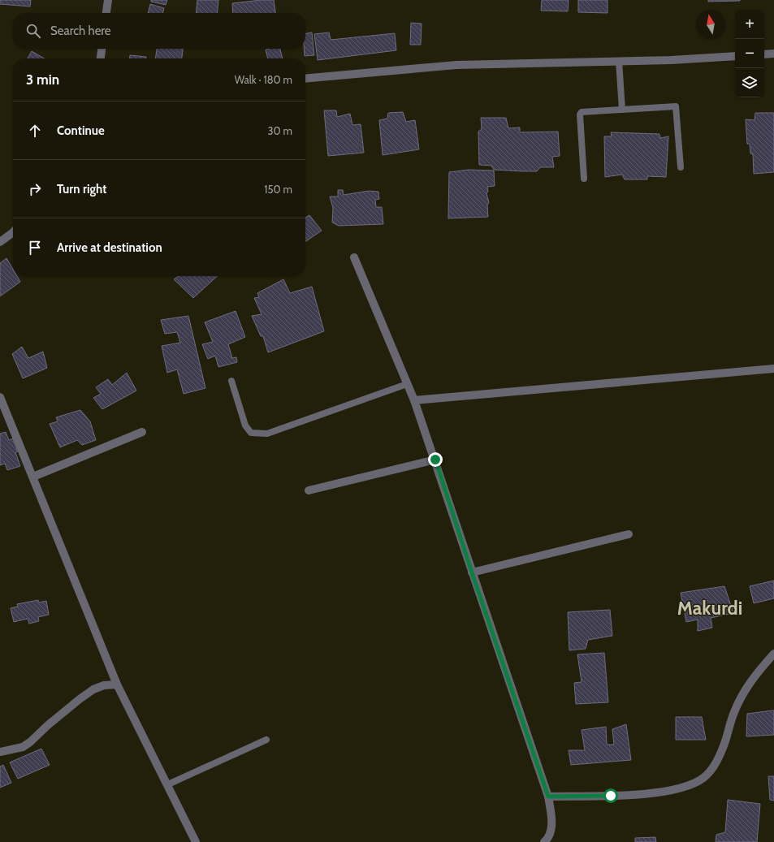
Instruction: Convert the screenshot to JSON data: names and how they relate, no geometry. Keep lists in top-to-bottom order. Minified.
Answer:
{"districts":["Makurdi"],"north":"top","page":{"map_buttons":["+","−"],"search":"Search here","heading":["3 min","Walk · 180 m"],"list":[["Continue","30 m"],["Turn right","150 m"],"Arrive at destination"]}}
